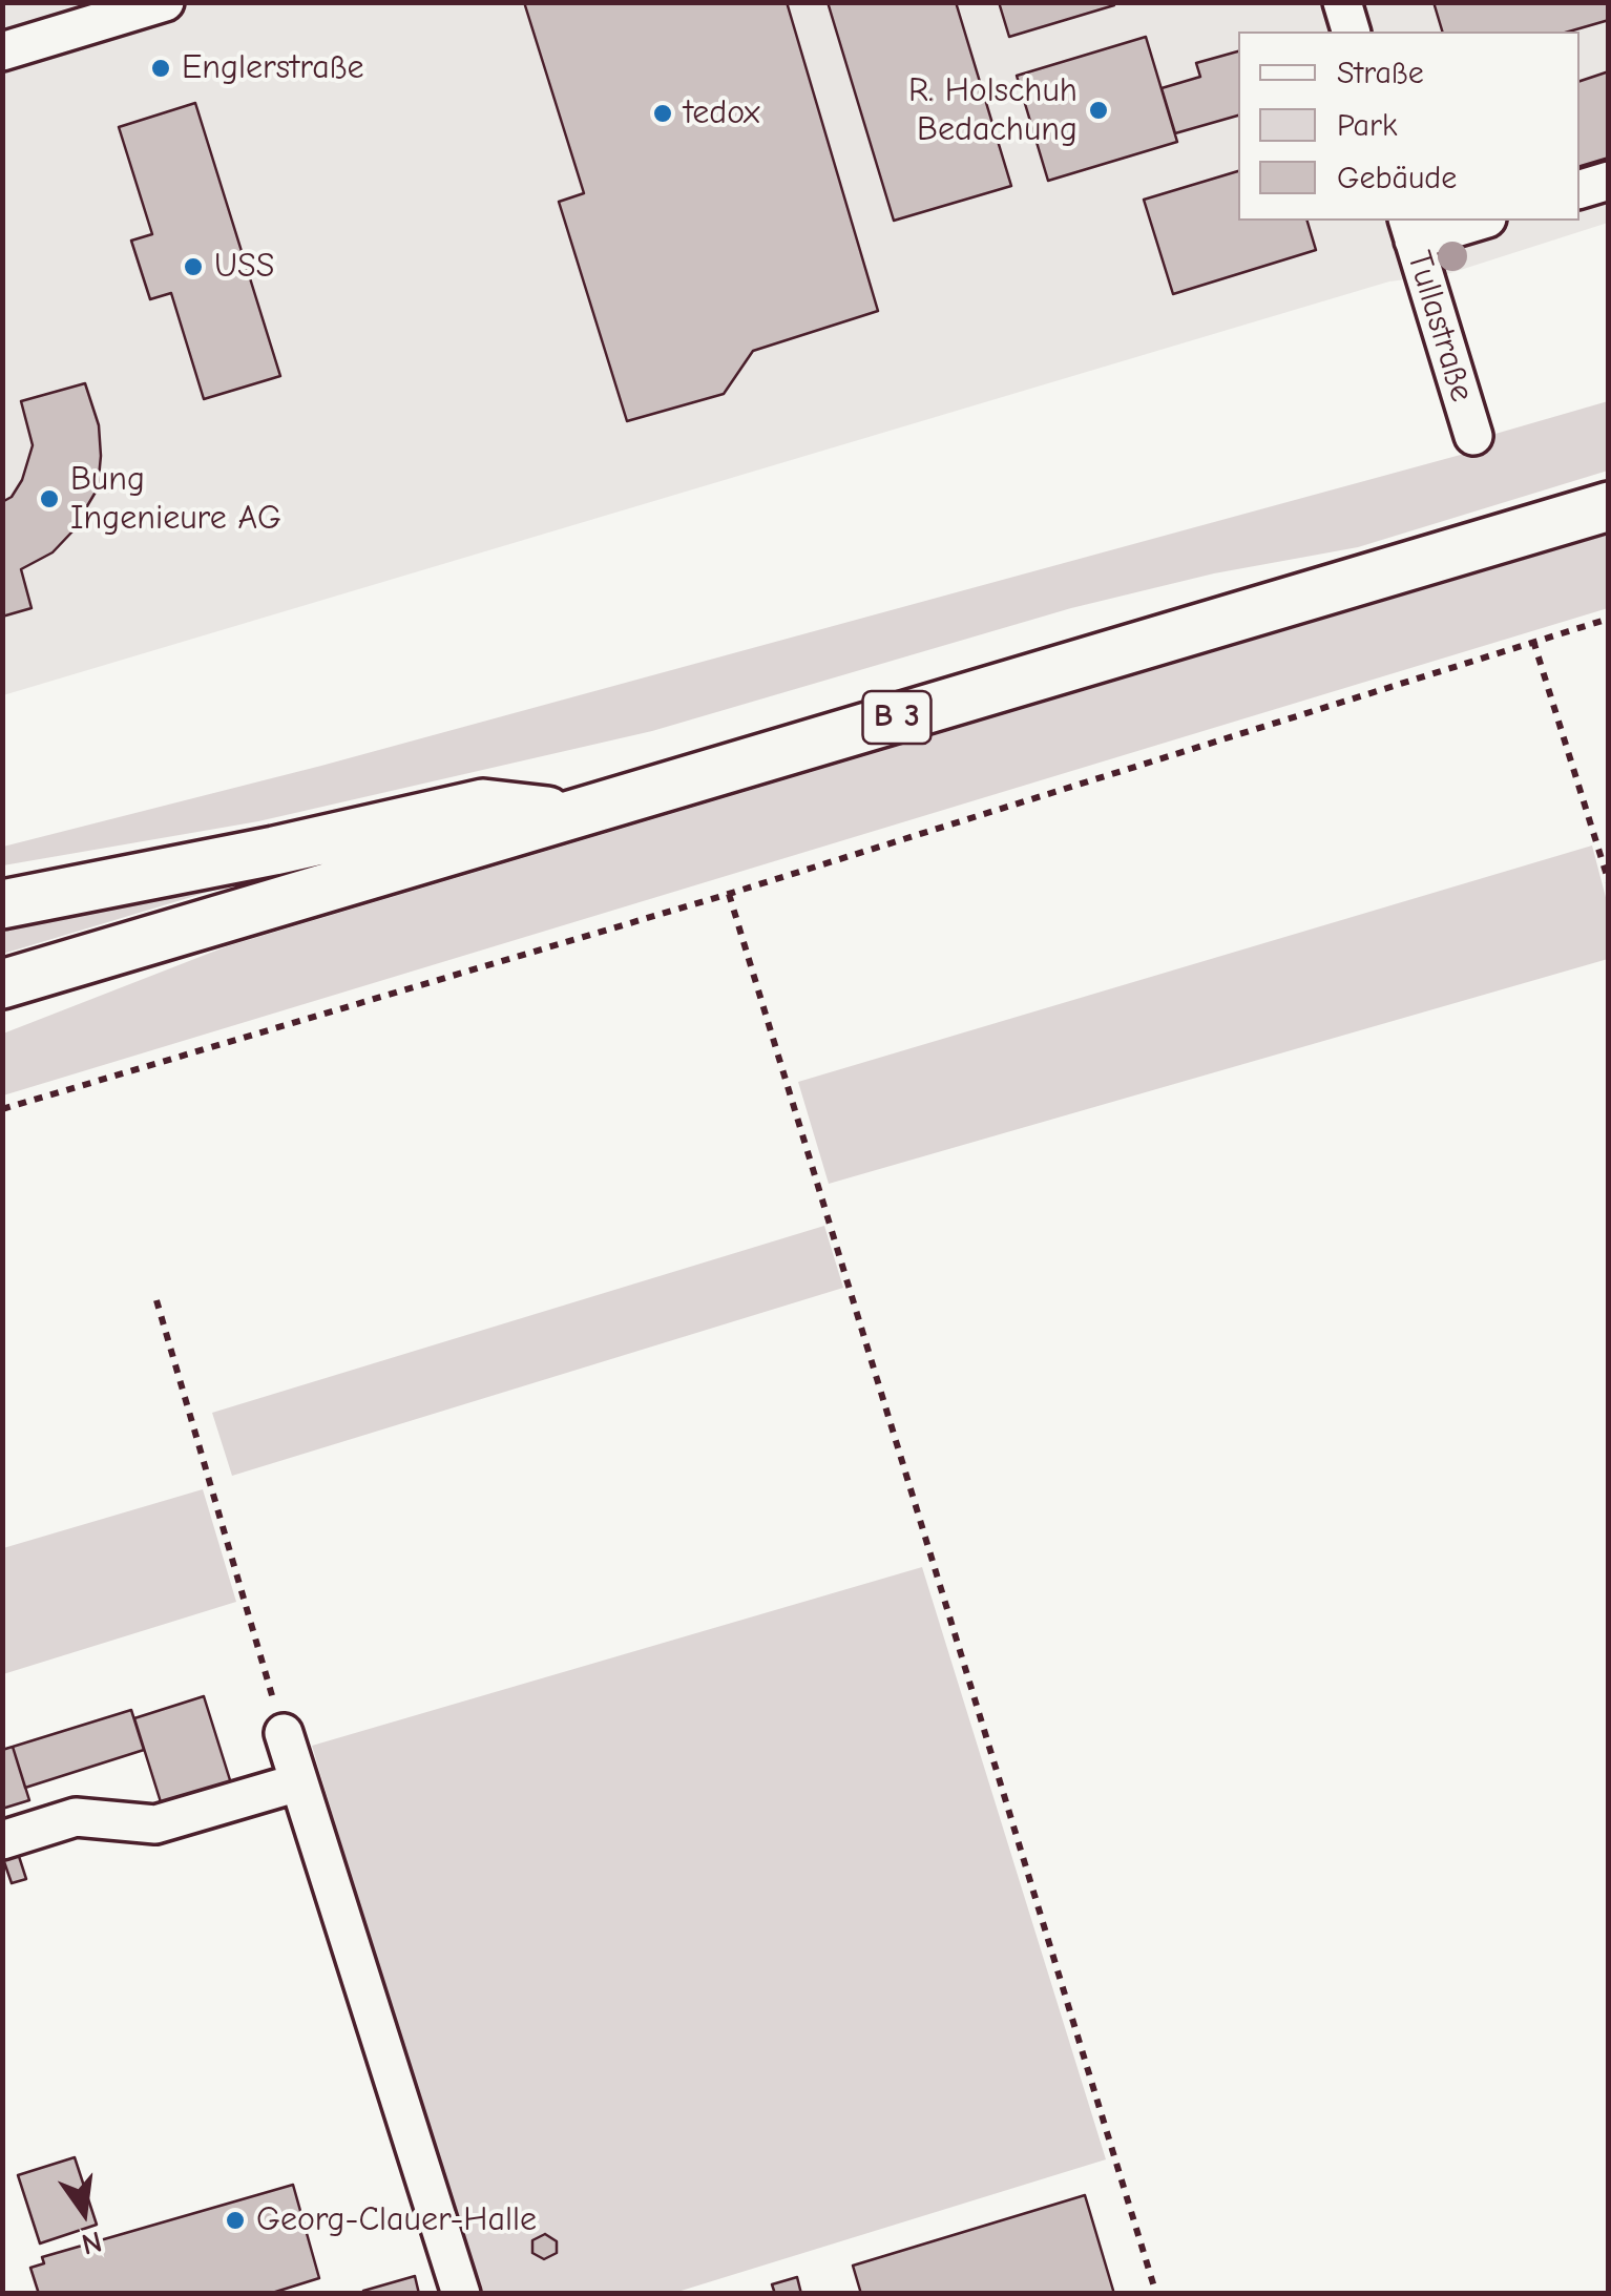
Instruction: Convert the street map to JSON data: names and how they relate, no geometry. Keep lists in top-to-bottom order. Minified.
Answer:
{"streets":{"main road":["B 3"],"street":["Tullastraße"]},"places":["Englerstraße","R. Holschuh Bedachung","tedox","USS","Bung Ingenieure AG","Georg-Clauer-Halle"],"legend":["Straße","Park","Gebäude"],"north":"bottom"}
